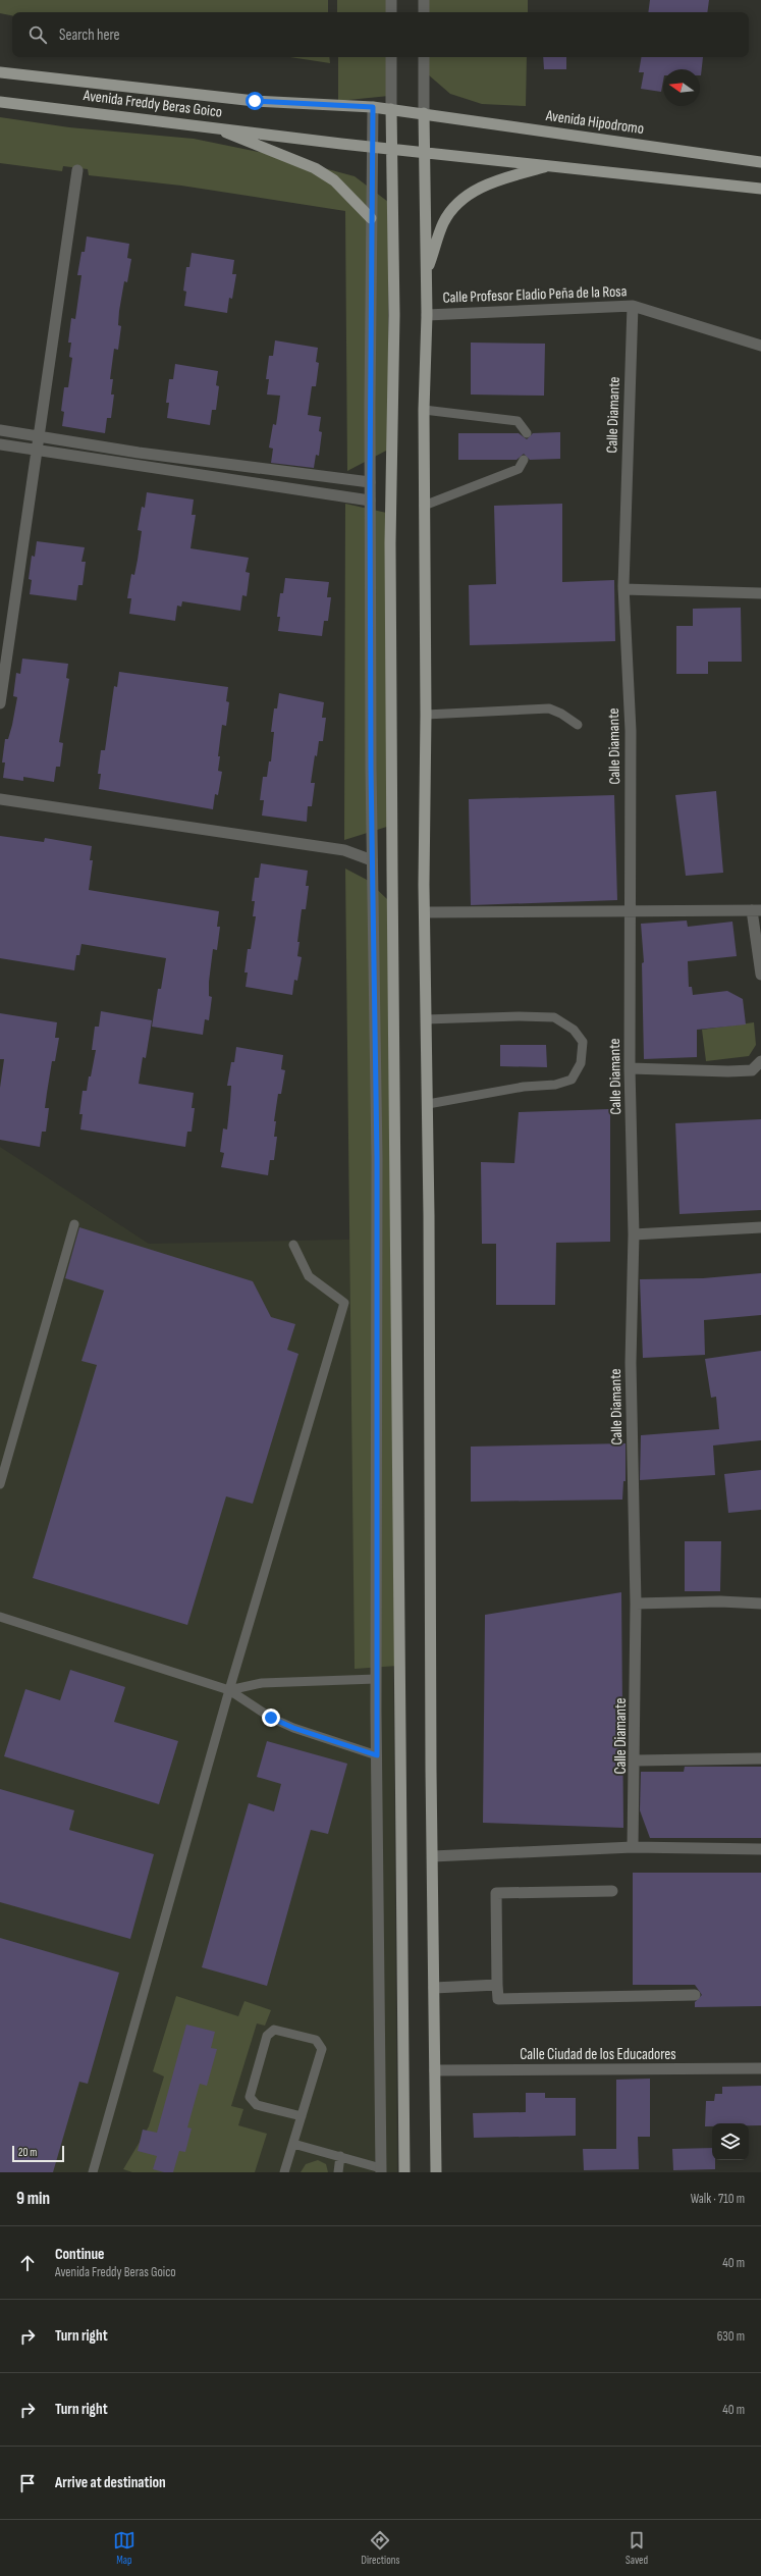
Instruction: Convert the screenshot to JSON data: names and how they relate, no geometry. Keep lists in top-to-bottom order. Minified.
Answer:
{"streets":{"main road":["Avenida Freddy Beras Goico","Avenida Hipodromo"],"street":["Calle Profesor Eladio Peña de la Rosa","Calle Diamante","Calle Ciudad de los Educadores"]},"crossings":[["Avenida Freddy Beras Goico","Avenida Hipodromo"],["Calle Profesor Eladio Peña de la Rosa","Calle Diamante"]],"scale_bar":"20 m","north":"left","page":{"search":"Search here","scale":"20 m","heading":["9 min","Walk · 710 m"],"list":[["Continue","Avenida Freddy Beras Goico","40 m"],["Turn right","630 m"],["Turn right","40 m"],"Arrive at destination"],"nav":["Map","Directions","Saved"]}}
